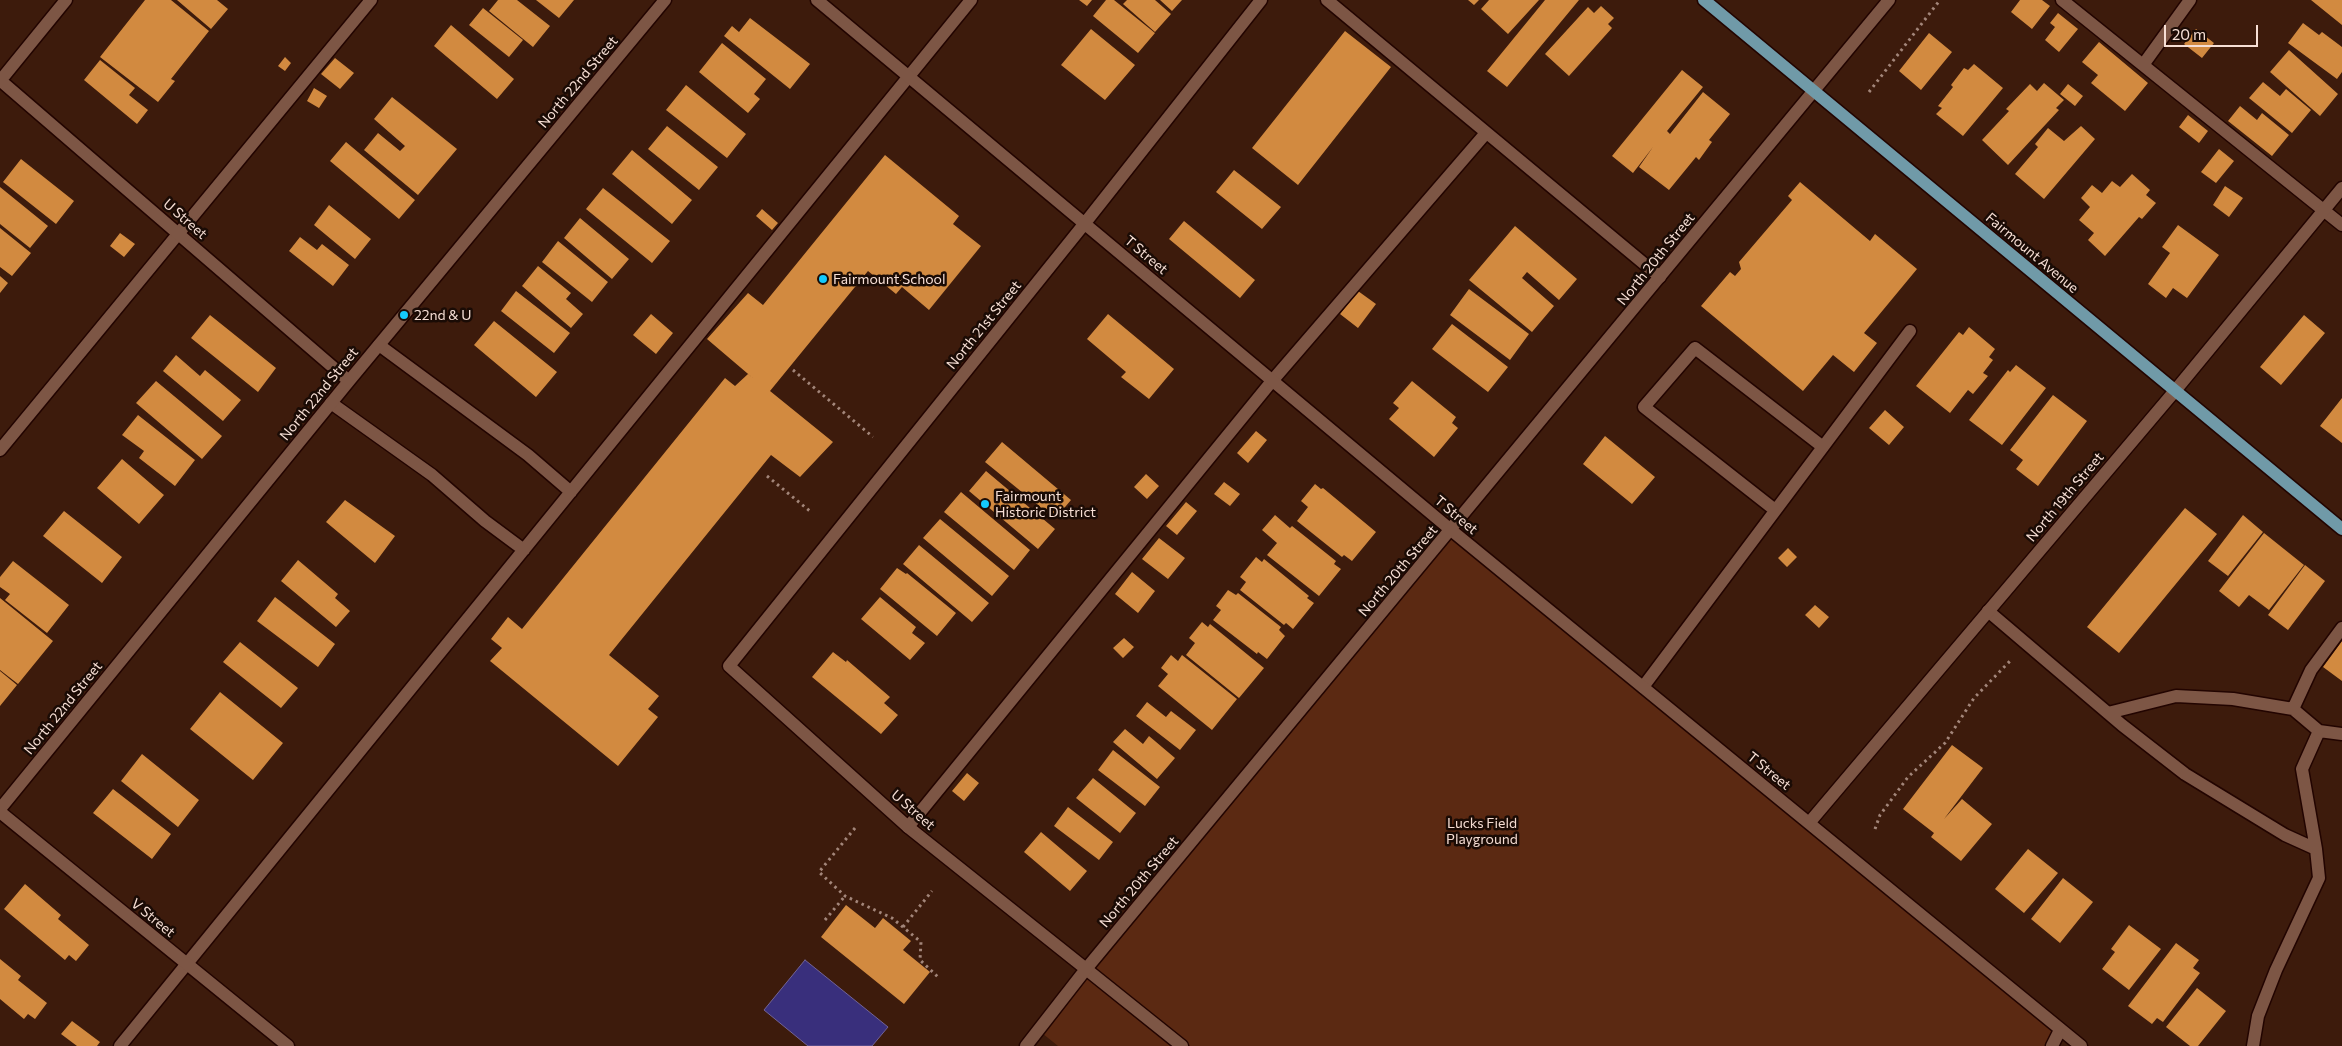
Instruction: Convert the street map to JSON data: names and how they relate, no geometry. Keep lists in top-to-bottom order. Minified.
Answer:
{"streets":{"main road":["Fairmount Avenue"],"street":["North 22nd Street","U Street","T Street","North 20th Street","North 21st Street","North 19th Street","V Street"]},"crossings":[["North 22nd Street","U Street"],["North 22nd Street","V Street"],["U Street","North 20th Street"],["U Street","North 21st Street"],["Fairmount Avenue","North 20th Street"],["Fairmount Avenue","North 19th Street"],["T Street","North 20th Street"],["T Street","North 21st Street"],["T Street","North 19th Street"]],"parks":["Lucks Field Playground"],"places":["Fairmount School","22nd & U","Fairmount Historic District"],"scale_bar":"20 m"}
